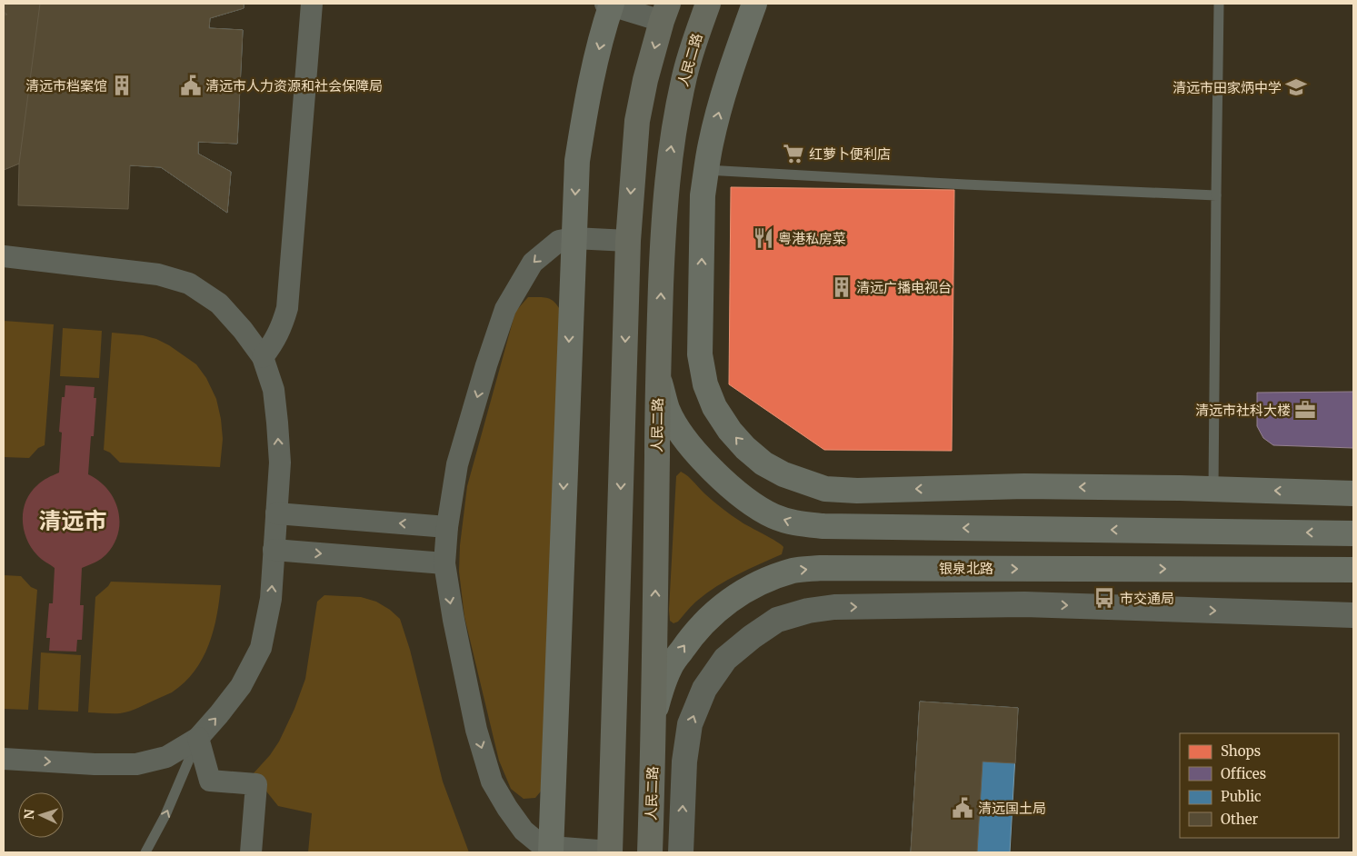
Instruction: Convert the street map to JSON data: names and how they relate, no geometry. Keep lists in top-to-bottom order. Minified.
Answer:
{"streets":{"main road":["人民二路","银泉北路"]},"crossings":[["人民二路","银泉北路"]],"districts":["清远市"],"places":{"building":["清远市档案馆","清远广播电视台"],"public building":["清远市人力资源和社会保障局","清远国土局"],"school or university":["清远市田家炳中学"],"supermarket":["红萝卜便利店"],"restaurant":["粤港私房菜"],"office":["清远市社科大楼"],"bus stop":["市交通局"]},"legend":["Shops","Offices","Public","Other"],"north":"left"}
